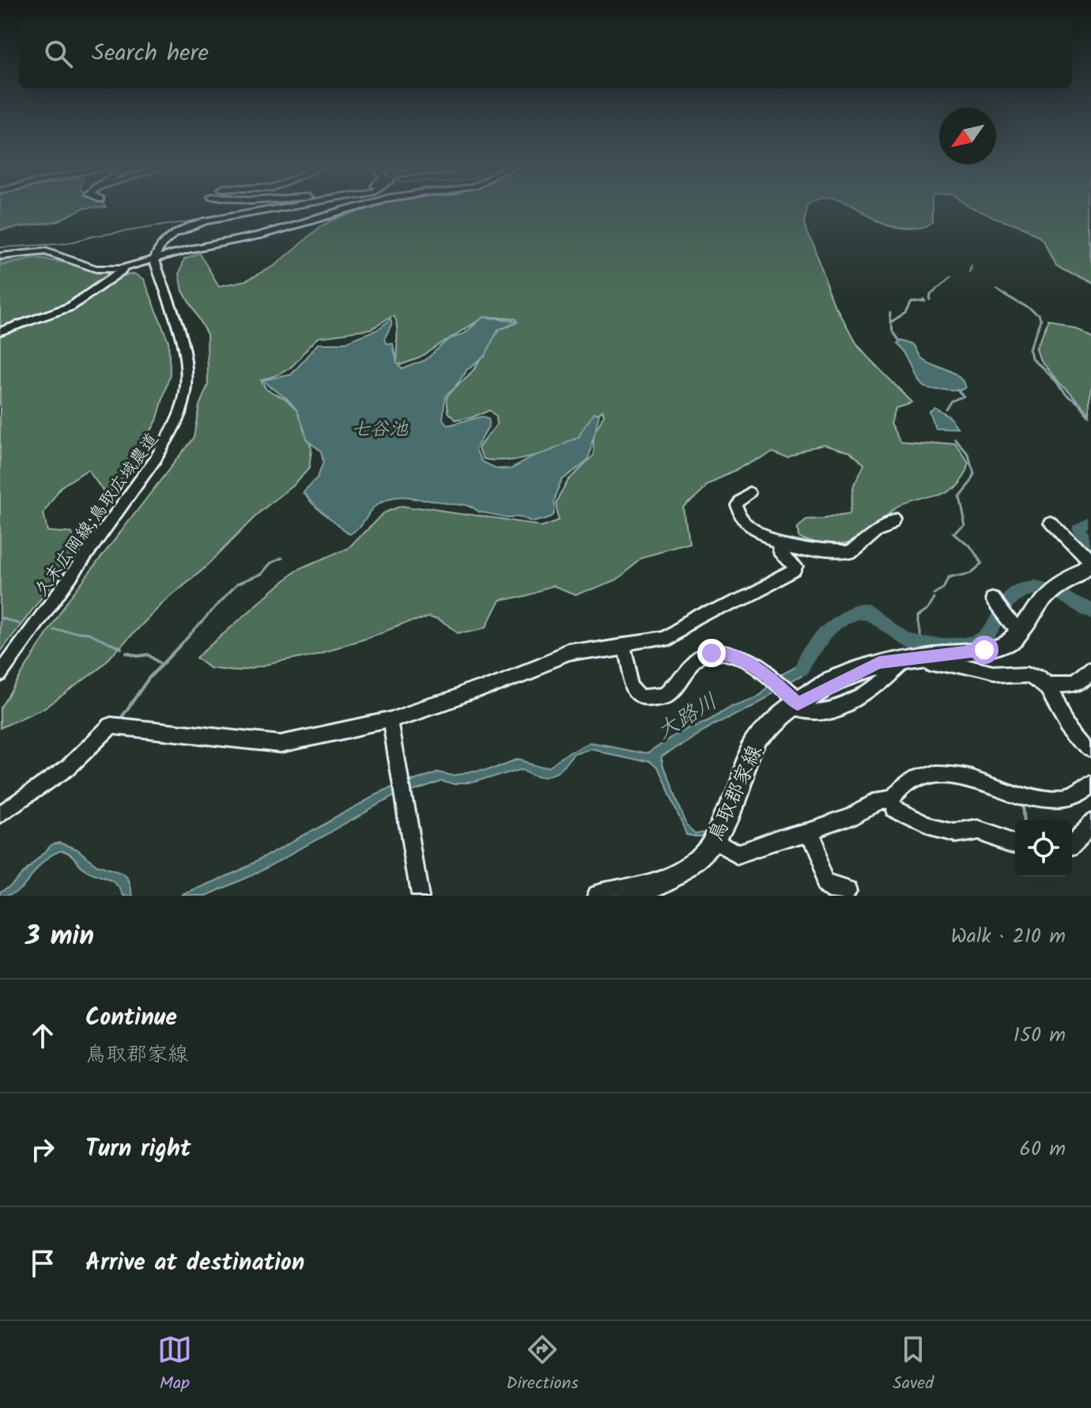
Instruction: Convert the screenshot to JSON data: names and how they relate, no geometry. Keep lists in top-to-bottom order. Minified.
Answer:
{"streets":{"main road":["鳥取郡家線"],"street":["久末広岡線;鳥取広域農道"]},"water":["七谷池","大路川"],"north":"bottom left","page":{"search":"Search here","heading":["3 min","Walk · 210 m"],"list":[["Continue","鳥取郡家線","150 m"],["Turn right","60 m"],"Arrive at destination"],"nav":["Map","Directions","Saved"]}}
